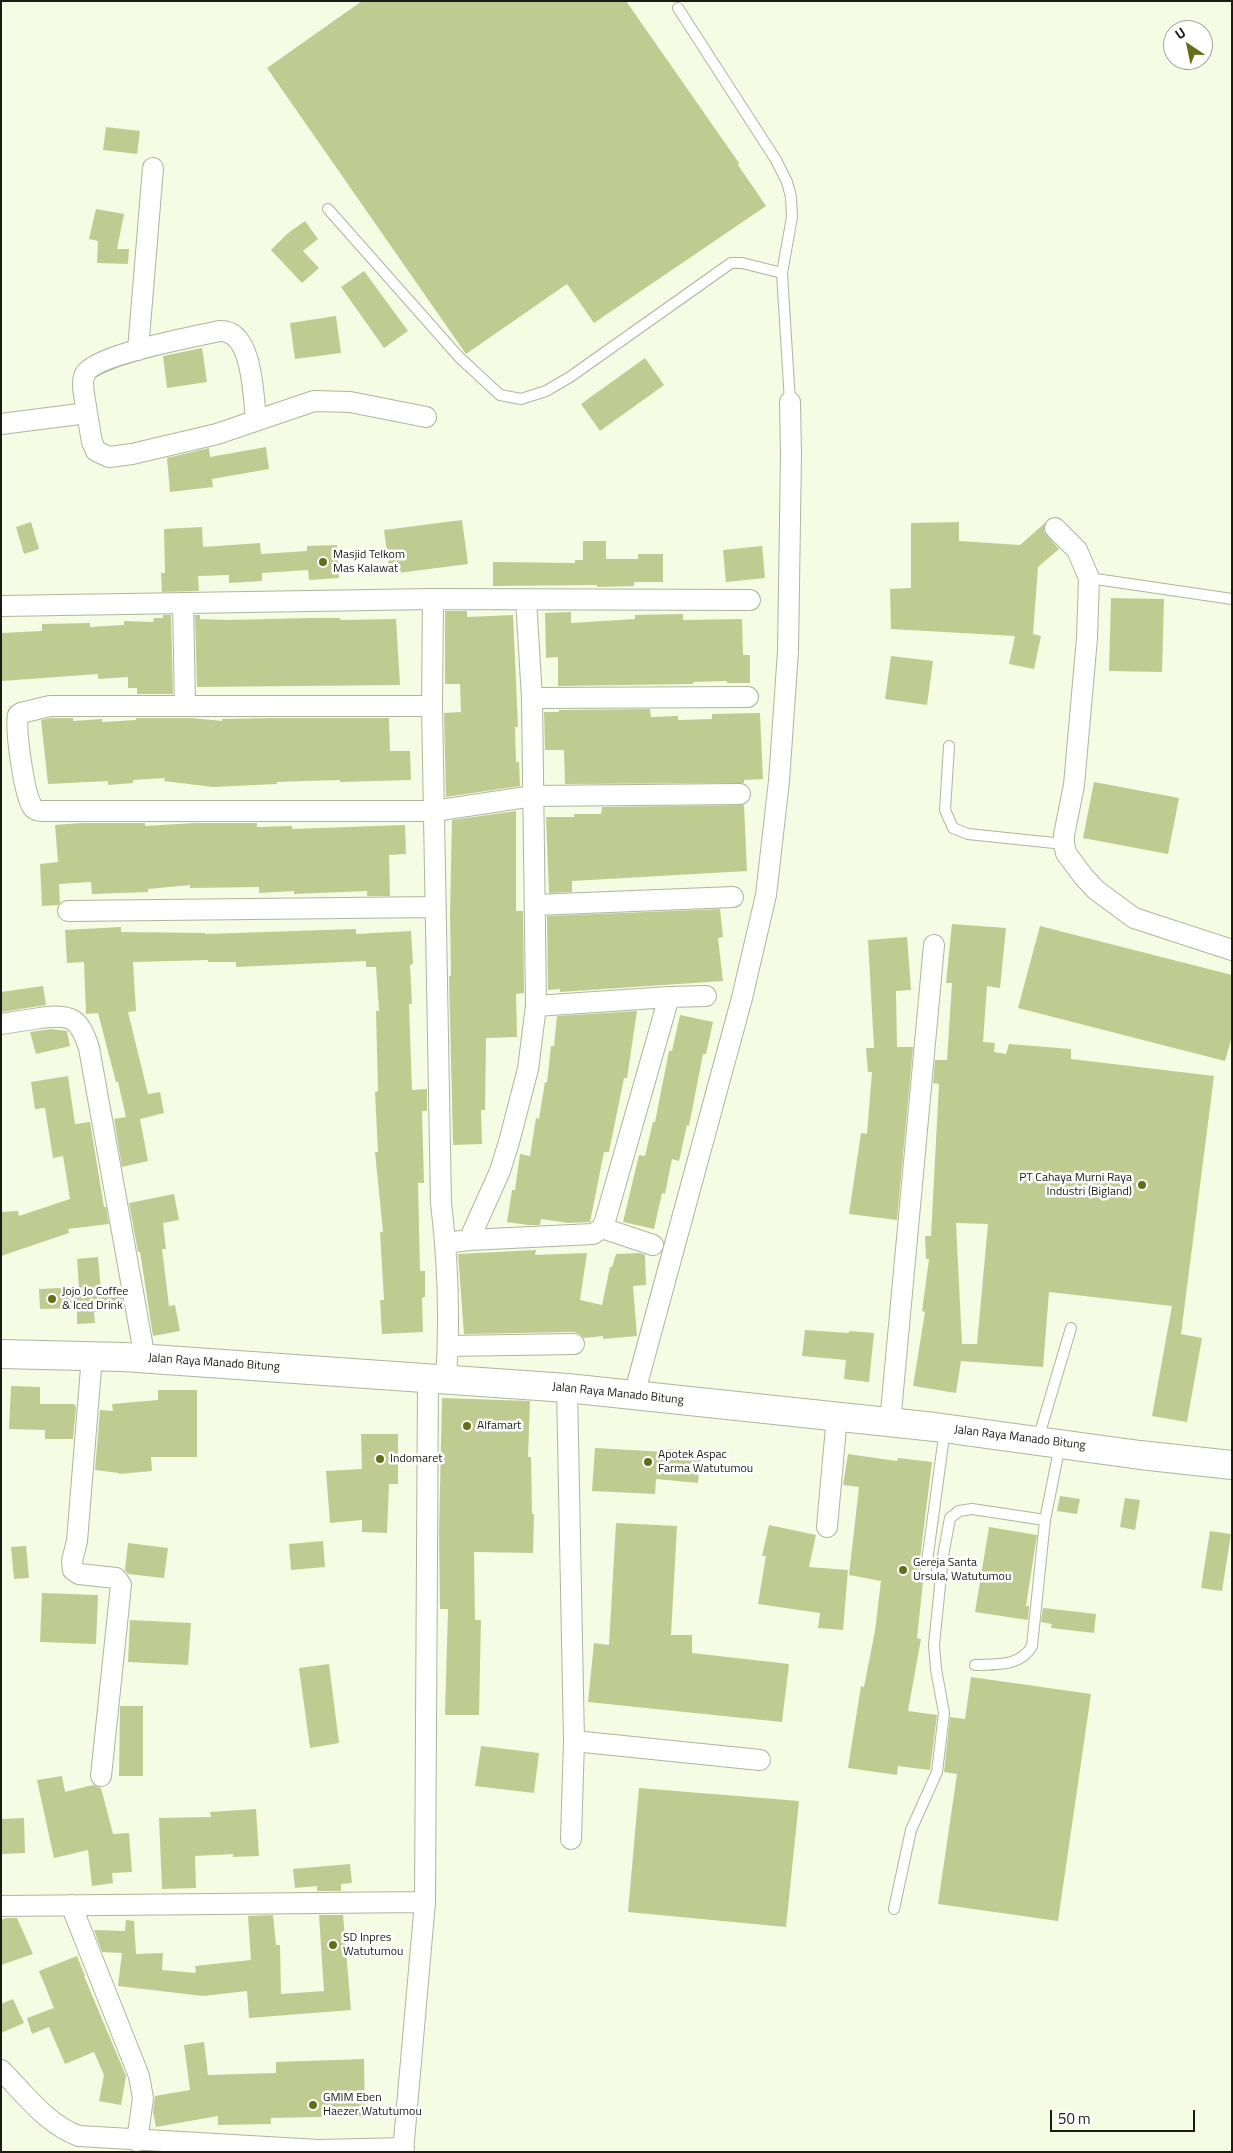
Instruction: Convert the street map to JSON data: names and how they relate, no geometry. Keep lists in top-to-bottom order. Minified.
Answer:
{"streets":{"highway":["Jalan Raya Manado Bitung"]},"places":["Masjid Telkom Mas Kalawat","PT Cahaya Murni Raya Industri (Bigland)","Jojo Jo Coffee & Iced Drink","Alfamart","Indomaret","Apotek Aspac Farma Watutumou","Gereja Santa Ursula, Watutumou","SD Inpres Watutumou","GMIM Eben Haezer Watutumou"],"scale_bar":"50 m","north":"top left"}
